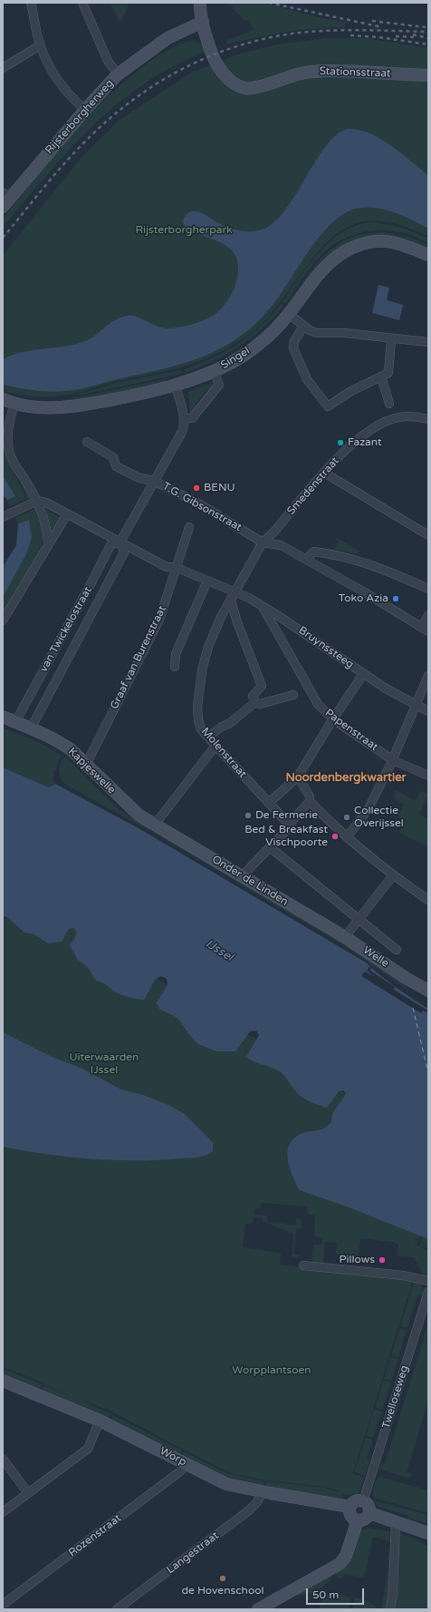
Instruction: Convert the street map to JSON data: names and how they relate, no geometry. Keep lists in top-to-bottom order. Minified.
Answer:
{"streets":{"street":["Stationsstraat","Rijsterborgherweg","Singel","Smedenstraat","T.G. Gibsonstraat","van Twickelostraat","Bruynssteeg","Graaf van Burenstraat","Papenstraat","Molenstraat","Kapjeswelle","Onder de Linden","Welle","Twelloseweg","Worp","Rozenstraat","Langestraat"]},"crossings":[["Stationsstraat","Rijsterborgherweg"],["Smedenstraat","T.G. Gibsonstraat"],["Smedenstraat","Bruynssteeg"],["Smedenstraat","Molenstraat"],["T.G. Gibsonstraat","van Twickelostraat"],["van Twickelostraat","Bruynssteeg"],["van Twickelostraat","Kapjeswelle"],["Bruynssteeg","Graaf van Burenstraat"],["Bruynssteeg","Papenstraat"],["Bruynssteeg","Molenstraat"],["Graaf van Burenstraat","Kapjeswelle"],["Kapjeswelle","Onder de Linden"],["Onder de Linden","Welle"],["Twelloseweg","Worp"],["Worp","Rozenstraat"],["Worp","Langestraat"]],"districts":["Noordenbergkwartier"],"water":["IJssel"],"parks":["Rijsterborgherpark","Uiterwaarden IJssel","Worpplantsoen"],"places":["Fazant","BENU","Toko Azia","De Fermerie","Collectie Overijssel","Bed & Breakfast Vischpoorte","Pillows","de Hovenschool"],"scale_bar":"50 m"}
